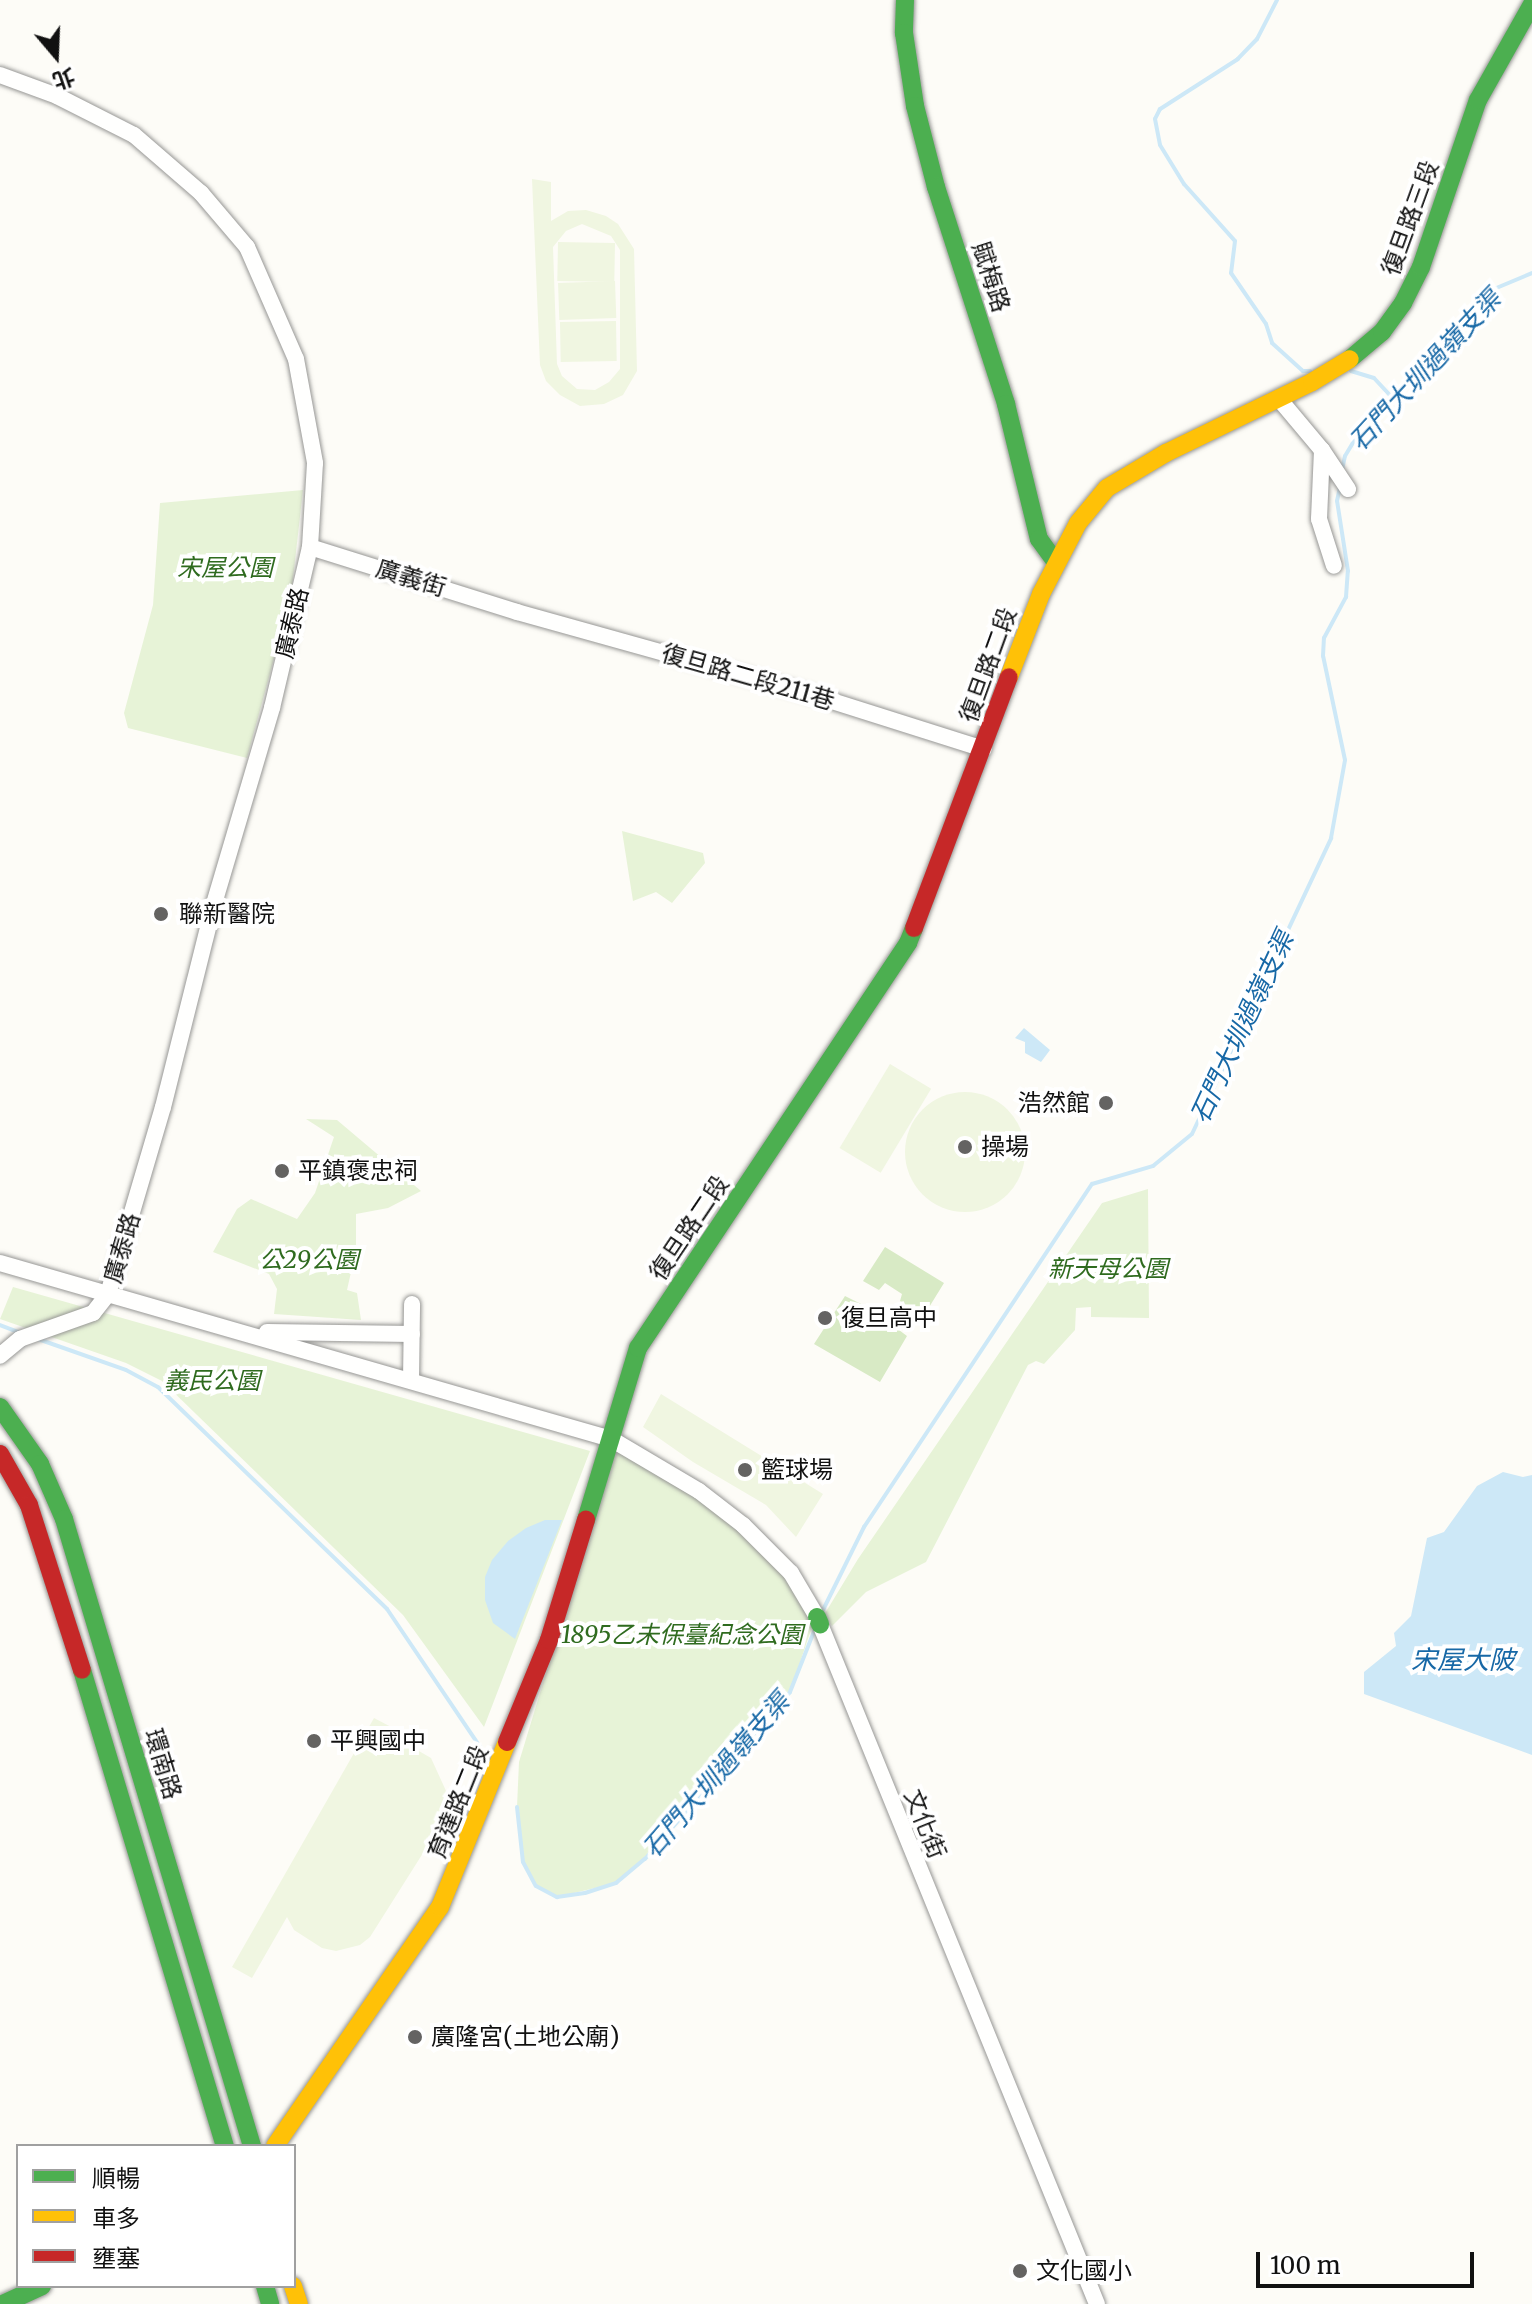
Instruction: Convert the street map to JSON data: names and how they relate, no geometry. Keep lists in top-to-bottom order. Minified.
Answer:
{"streets":{"street":["復旦路三段","賦梅路","廣義街","廣泰路","復旦路二段","復旦路二段211巷","環南路","育達路二段","文化街"]},"crossings":[["復旦路三段","復旦路二段"],["賦梅路","復旦路二段"],["廣義街","廣泰路"],["廣義街","復旦路二段211巷"],["復旦路二段","復旦路二段211巷"],["復旦路二段","育達路二段"],["復旦路二段","文化街"],["育達路二段","文化街"]],"water":["石門大圳過嶺支渠","宋屋大陂"],"parks":["宋屋公園","公29公園","新天母公園","義民公園","1895乙未保臺紀念公園"],"places":["聯新醫院","浩然館","操場","平鎮褒忠祠","復旦高中","籃球場","平興國中","廣隆宮(土地公廟)","文化國小"],"legend":["順暢","車多","壅塞"],"scale_bar":"100 m","north":"bottom"}
